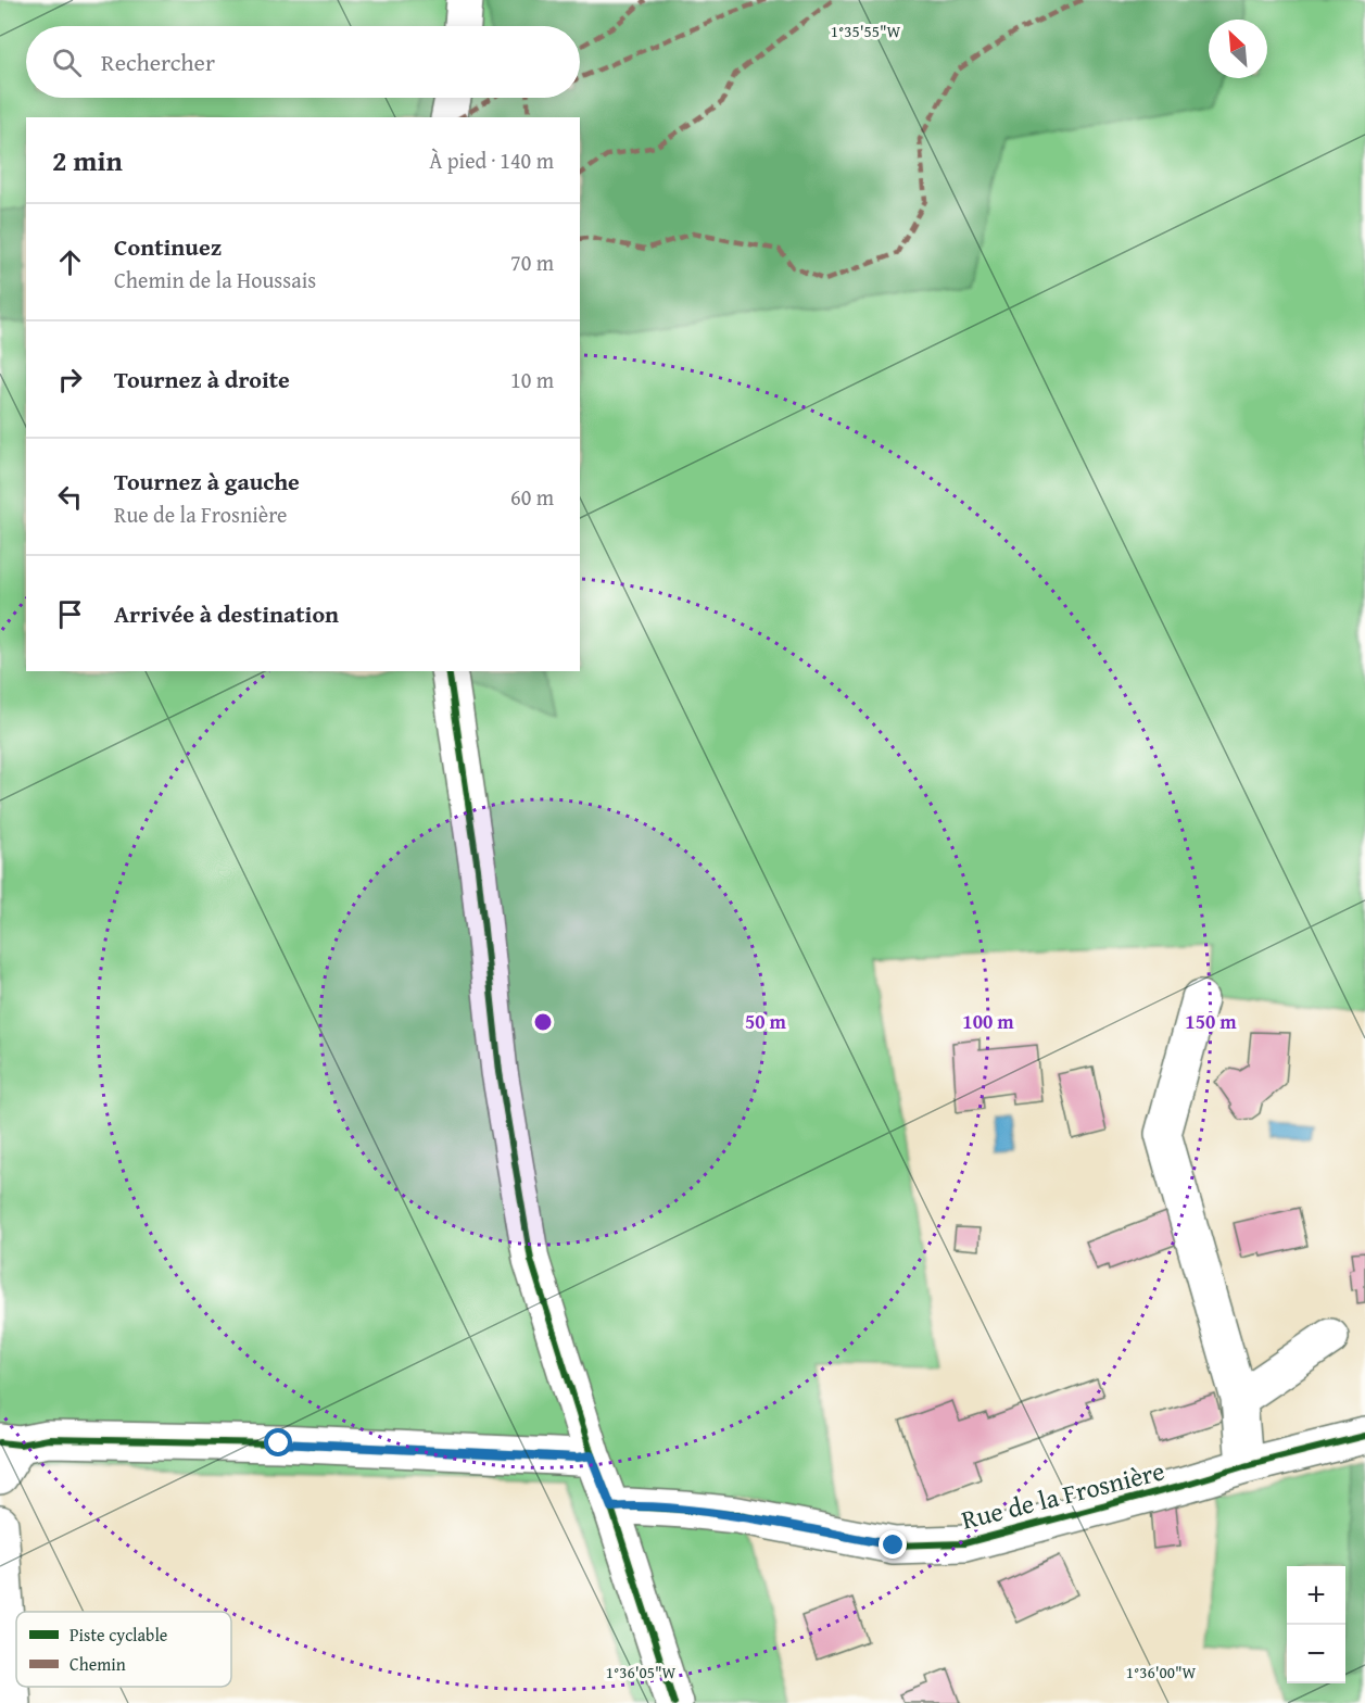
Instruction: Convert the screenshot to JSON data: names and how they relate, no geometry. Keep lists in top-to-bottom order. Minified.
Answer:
{"streets":{"street":["Rue de la Frosnière"]},"legend":["Piste cyclable","Chemin"],"north":"top left","page":{"search":"Rechercher","heading":["2 min","À pied · 140 m"],"list":[["Continuez","Chemin de la Houssais","70 m"],["Tournez à droite","10 m"],["Tournez à gauche","Rue de la Frosnière","60 m"],"Arrivée à destination"],"map_buttons":["+","−"]},"coordinates":["1°35'55\"W","1°36'05\"W","1°36'00\"W"],"rings":["50 m","100 m","150 m"]}
